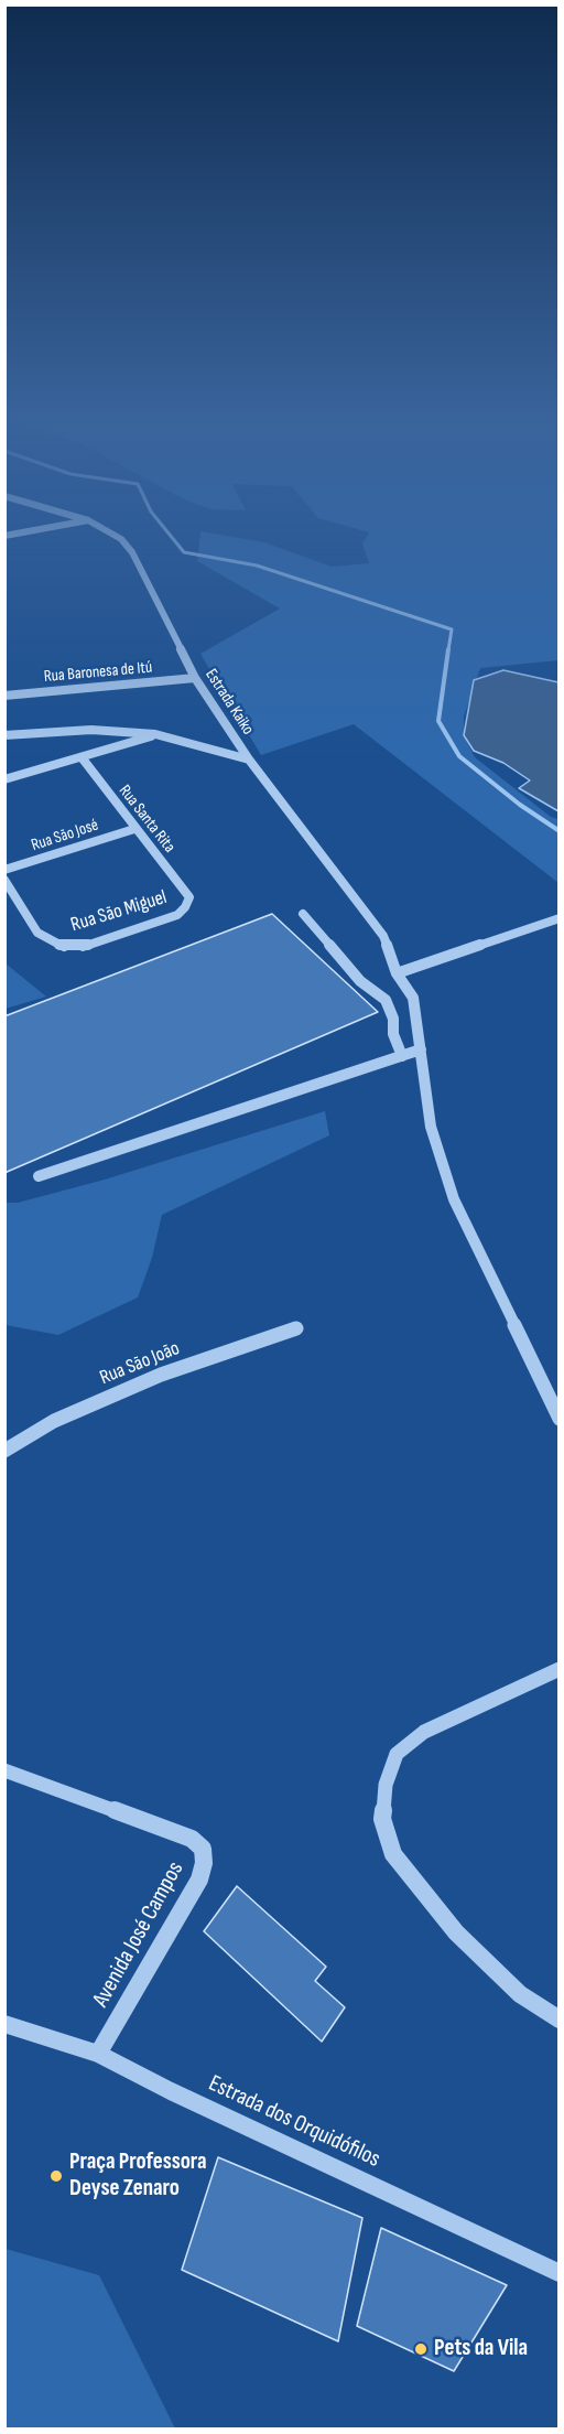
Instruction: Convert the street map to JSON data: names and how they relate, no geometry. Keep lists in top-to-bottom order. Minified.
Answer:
{"streets":{"street":["Rua Baronesa de Itú","Estrada Kaiko","Rua Santa Rita","Rua São José","Rua São Miguel","Rua São João","Avenida José Campos","Estrada dos Orquidófilos"]},"crossings":[["Rua Baronesa de Itú","Estrada Kaiko"],["Rua Santa Rita","Rua São José"],["Rua Santa Rita","Rua São Miguel"],["Avenida José Campos","Estrada dos Orquidófilos"]],"places":["Praça Professora Deyse Zenaro","Pets da Vila"]}
